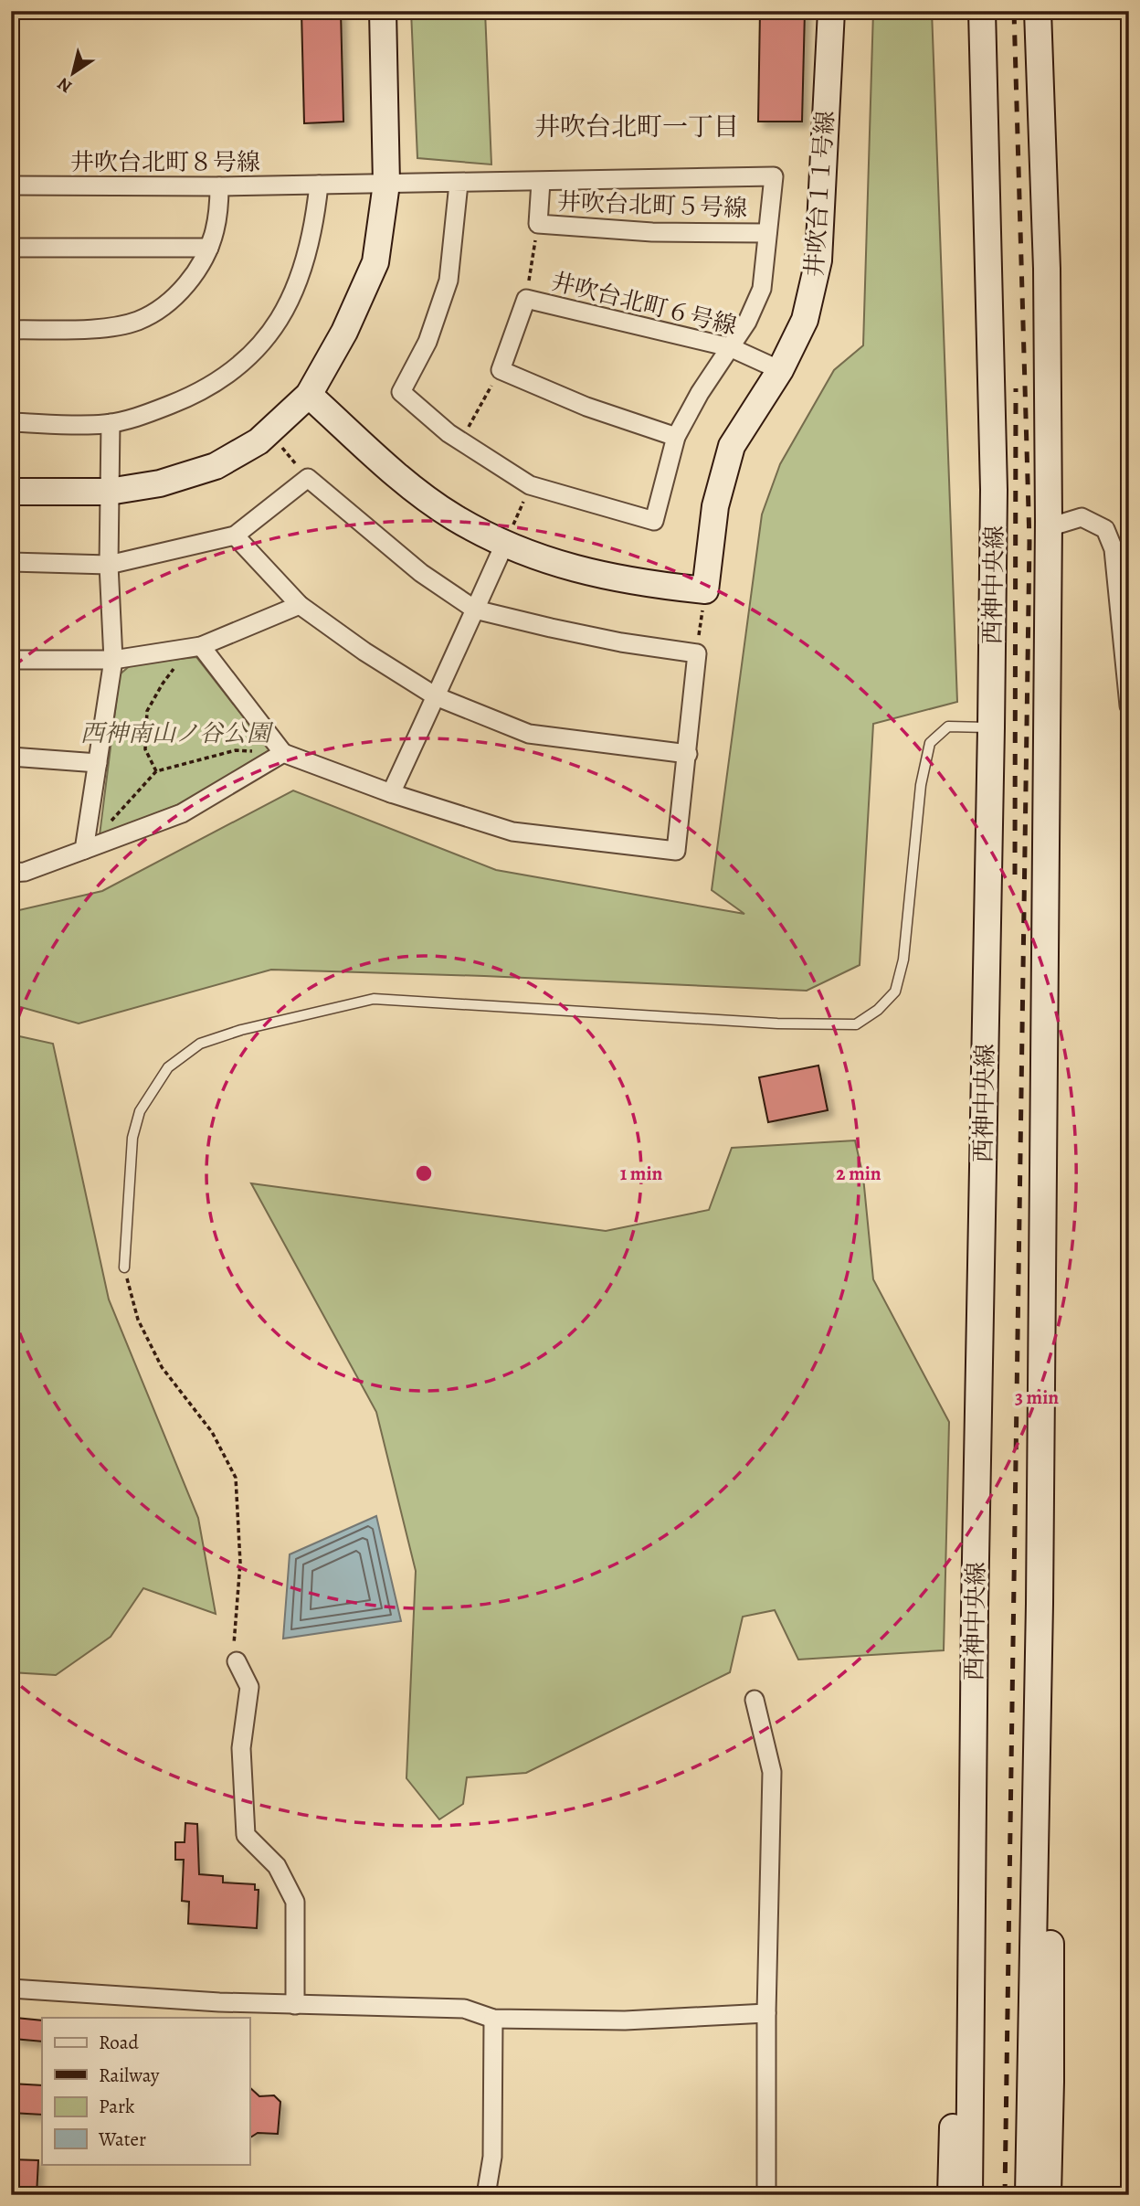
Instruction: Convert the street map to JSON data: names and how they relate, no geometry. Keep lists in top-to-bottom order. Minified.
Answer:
{"streets":{"street":["井吹台北町８号線","井吹台１１号線","井吹台北町５号線","井吹台北町６号線","西神中央線"]},"crossings":[["井吹台北町８号線","井吹台北町５号線"],["井吹台１１号線","井吹台北町６号線"]],"districts":["井吹台北町一丁目"],"parks":["西神南山ノ谷公園"],"legend":["Road","Railway","Park","Water"],"north":"bottom left","rings":["1 min","2 min","3 min"]}
